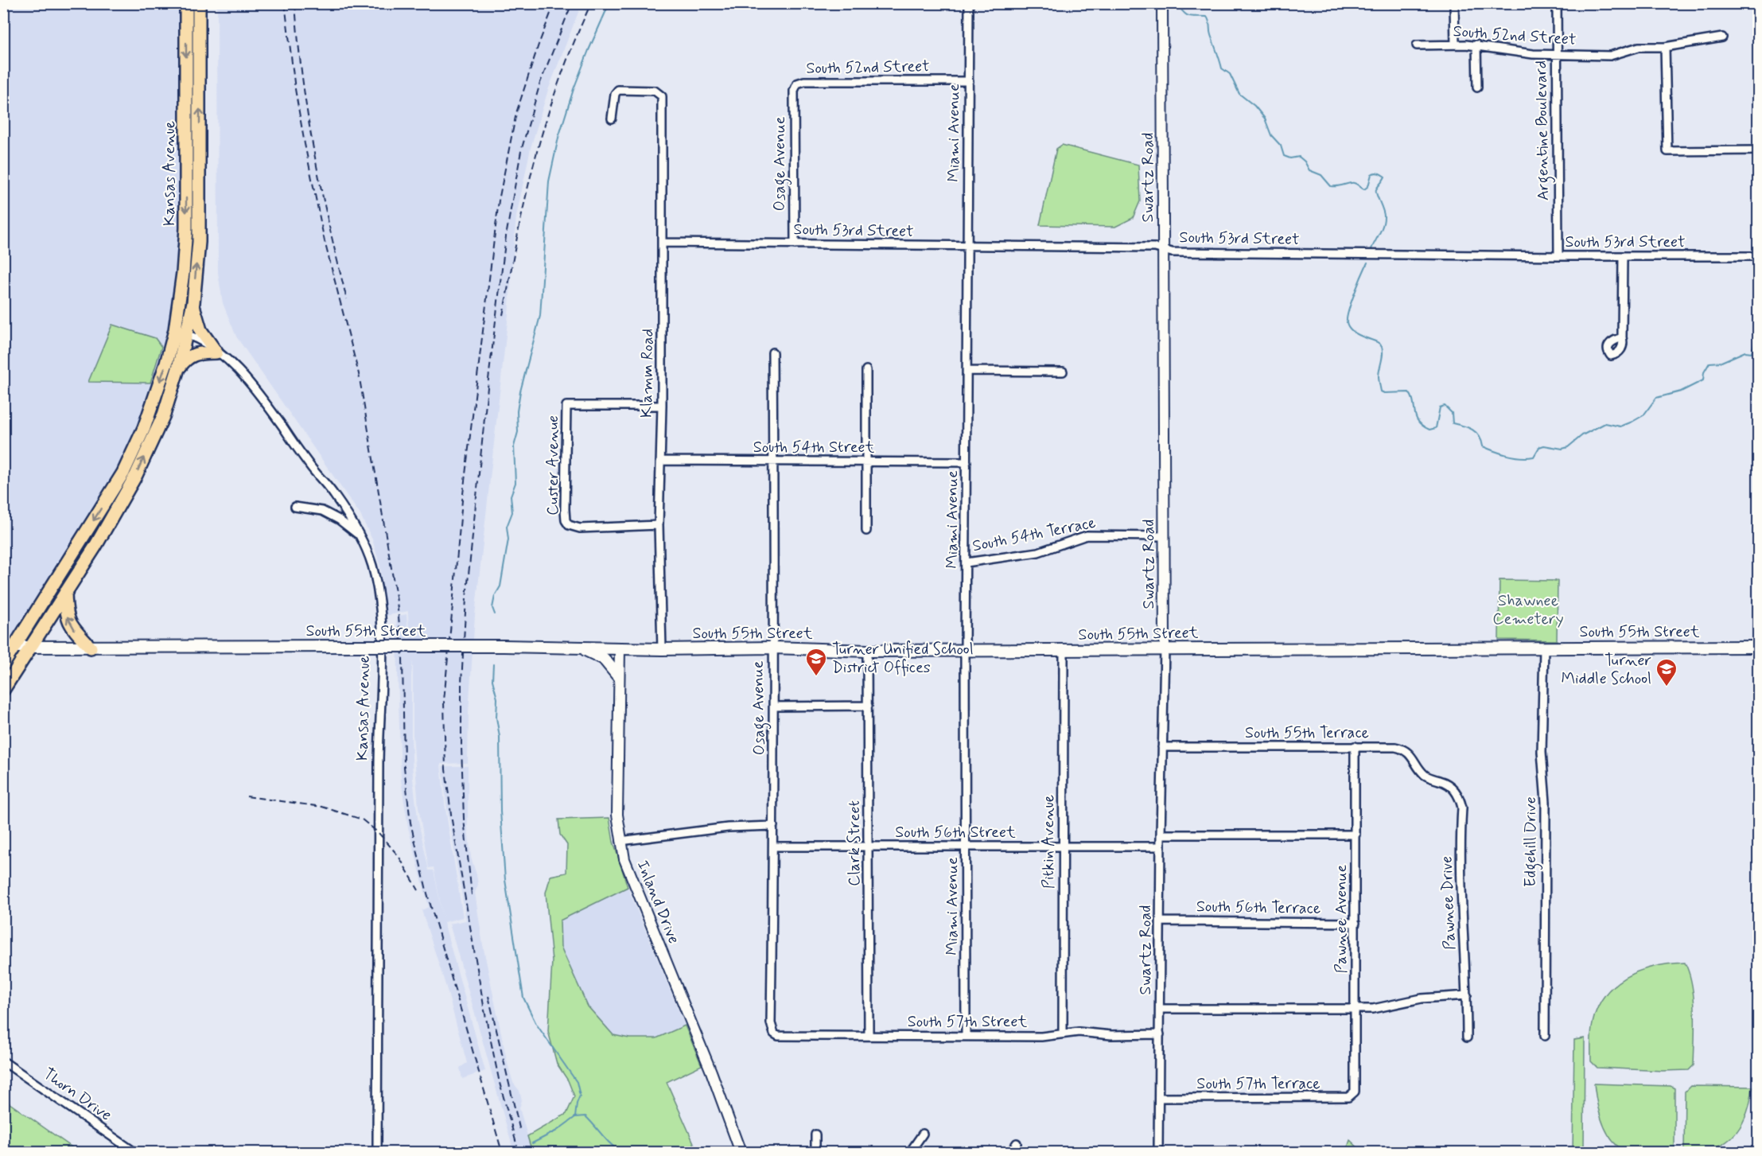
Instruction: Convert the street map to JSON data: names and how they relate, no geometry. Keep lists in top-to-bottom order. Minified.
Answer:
{"streets":{"main road":["Kansas Avenue","South 55th Street"],"street":["South 52nd Street","Argentine Boulevard","Miami Avenue","Osage Avenue","Swartz Road","South 53rd Street","Klamm Road","South 54th Street","Custer Avenue","South 54th Terrace","South 55th Terrace","South 56th Street","Pitkin Avenue","Edgehill Drive","Clark Street","Inland Drive","Pawnee Drive","South 56th Terrace","Pawnee Avenue","South 57th Street","South 57th Terrace","Thorn Drive"]},"crossings":[["South 52nd Street","Argentine Boulevard"],["South 52nd Street","Miami Avenue"],["South 52nd Street","Osage Avenue"],["Argentine Boulevard","South 53rd Street"],["Miami Avenue","South 53rd Street"],["Miami Avenue","South 54th Street"],["Miami Avenue","South 54th Terrace"],["Miami Avenue","South 55th Street"],["Miami Avenue","South 56th Street"],["Miami Avenue","South 57th Street"],["Osage Avenue","South 53rd Street"],["Osage Avenue","South 54th Street"],["Osage Avenue","South 55th Street"],["Osage Avenue","South 56th Street"],["Osage Avenue","South 57th Street"],["Swartz Road","South 53rd Street"],["Swartz Road","South 54th Terrace"],["Swartz Road","South 55th Street"],["Swartz Road","South 55th Terrace"],["Swartz Road","South 56th Street"],["Swartz Road","South 56th Terrace"],["Swartz Road","South 57th Street"],["Swartz Road","South 57th Terrace"],["South 53rd Street","Klamm Road"],["Klamm Road","South 54th Street"],["Klamm Road","Custer Avenue"],["Klamm Road","South 55th Street"],["South 55th Street","Pitkin Avenue"],["South 55th Street","Edgehill Drive"],["South 55th Street","Clark Street"],["South 55th Street","Inland Drive"],["South 55th Terrace","Pawnee Drive"],["South 55th Terrace","Pawnee Avenue"],["South 56th Street","Pitkin Avenue"],["South 56th Street","Clark Street"],["Pitkin Avenue","South 57th Street"],["Clark Street","South 57th Street"],["South 56th Terrace","Pawnee Avenue"],["Pawnee Avenue","South 57th Terrace"]],"parks":["Shawnee Cemetery"],"places":{"school or university":["Turner Unified School District Offices","Turner Middle School"]}}
